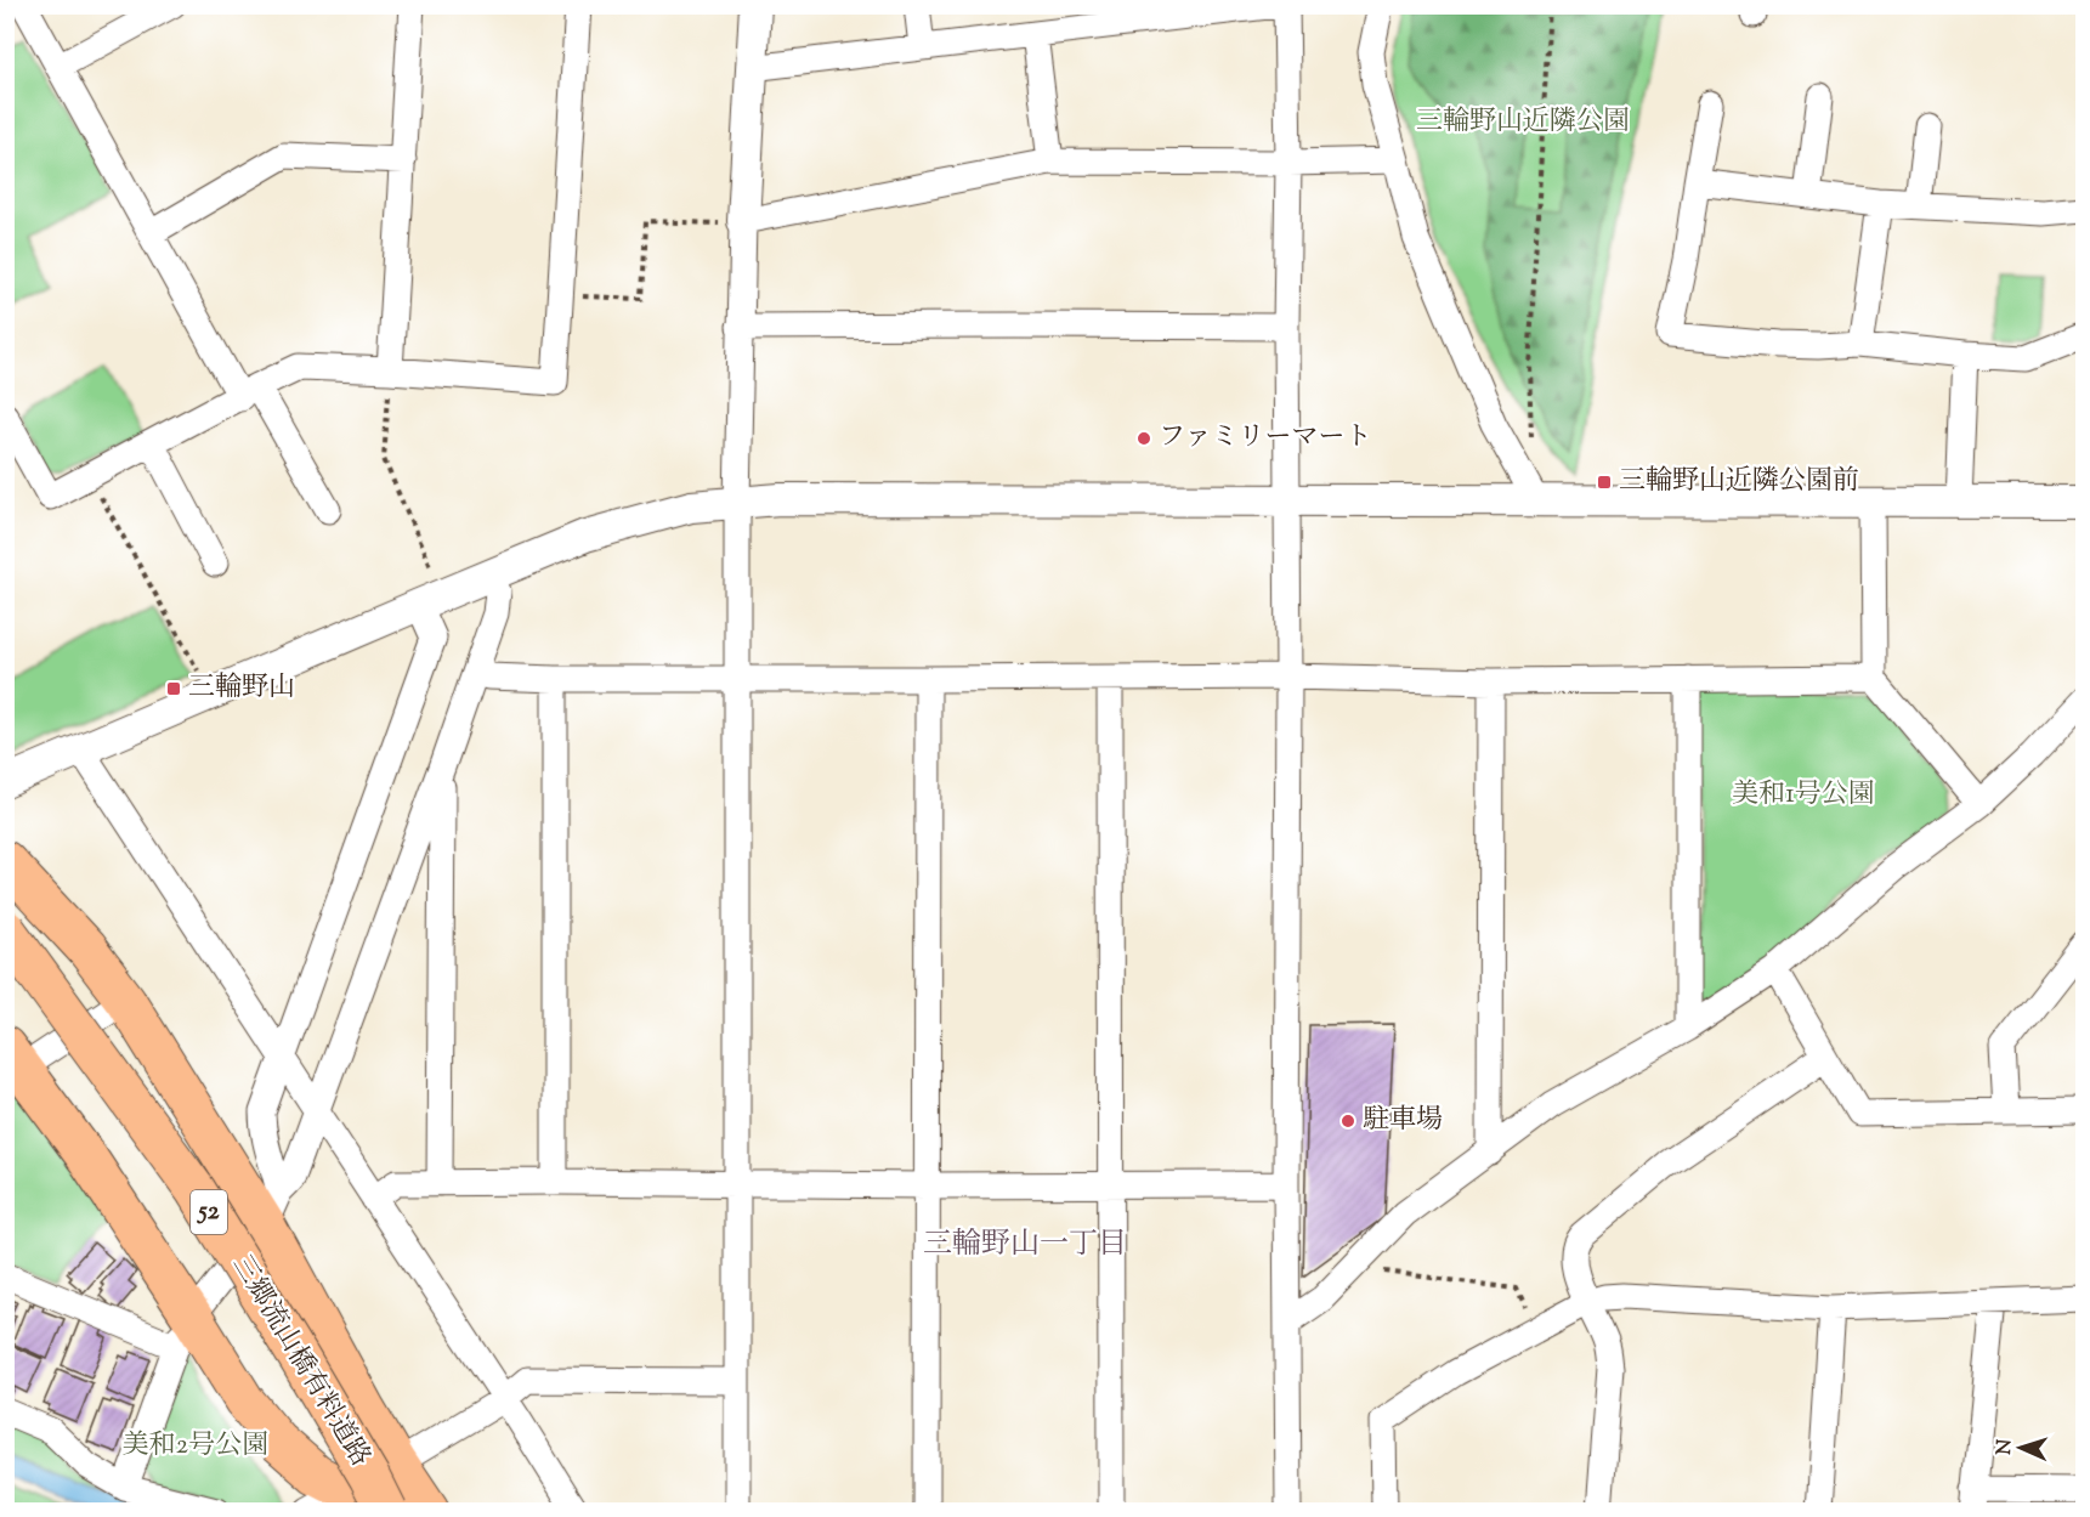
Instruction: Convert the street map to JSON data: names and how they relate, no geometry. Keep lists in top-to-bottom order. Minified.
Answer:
{"streets":{"main road":["52","三郷流山橋有料道路"]},"districts":["三輪野山一丁目"],"parks":["三輪野山近隣公園","美和1号公園","美和2号公園"],"places":{"other":["ファミリーマート","駐車場"],"transit":["三輪野山近隣公園前","三輪野山"]},"north":"left"}
